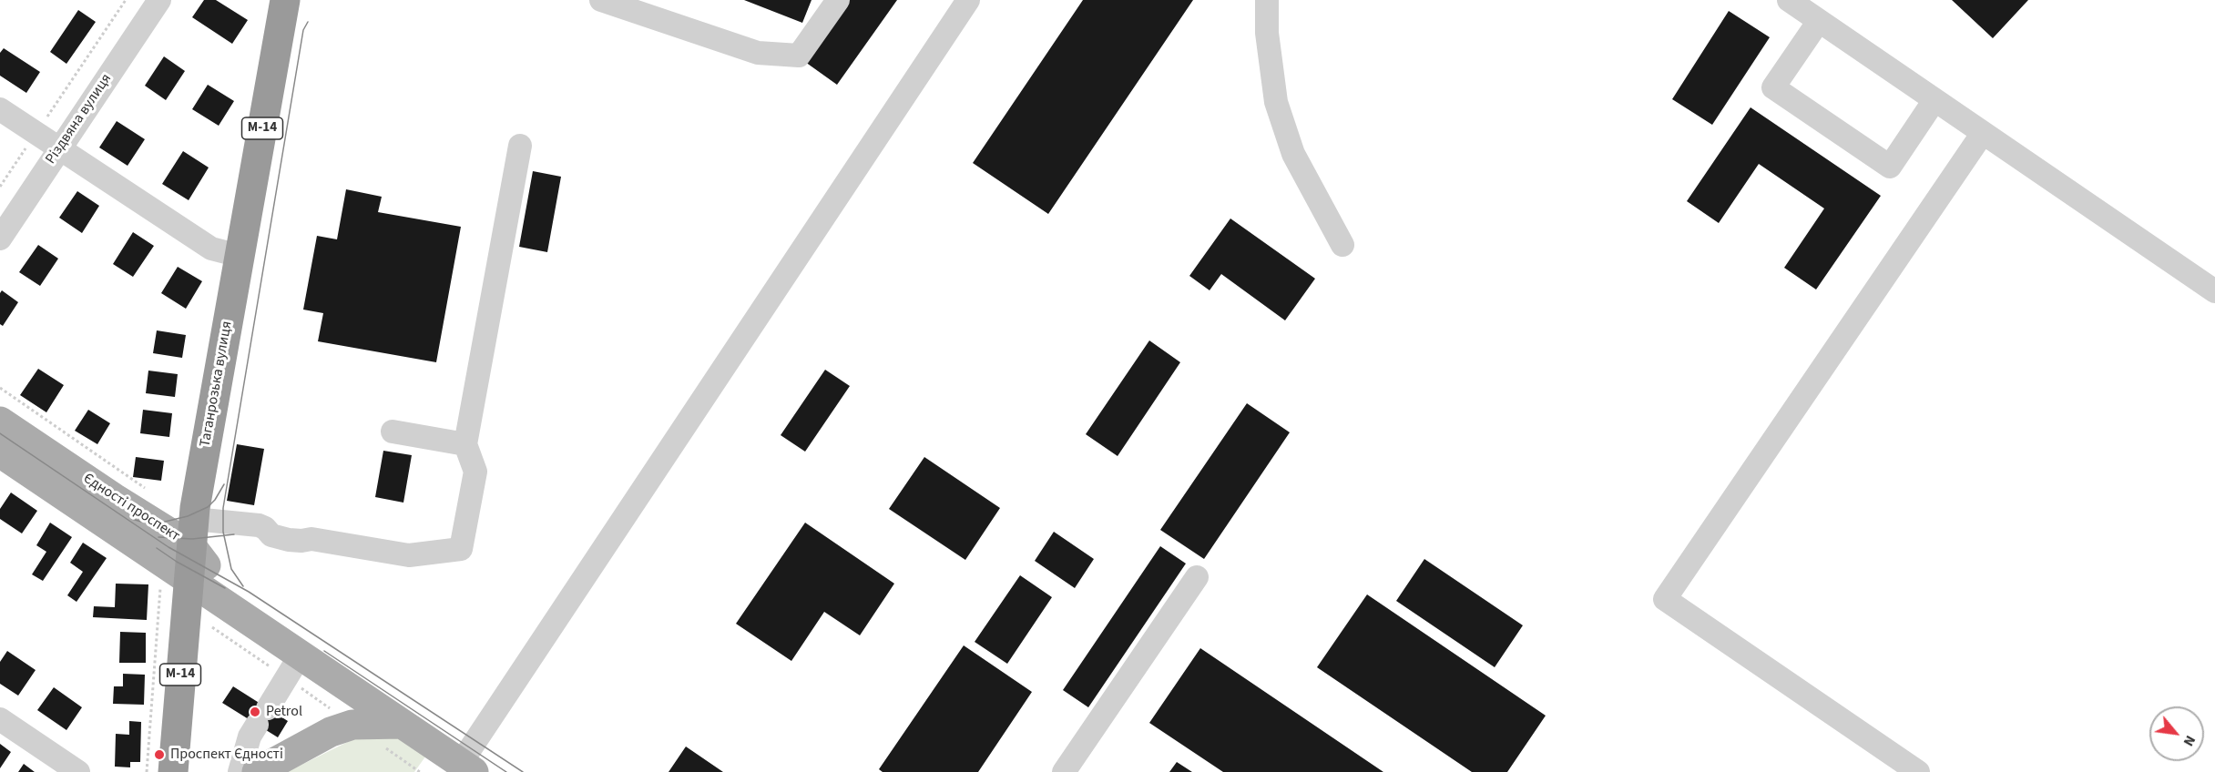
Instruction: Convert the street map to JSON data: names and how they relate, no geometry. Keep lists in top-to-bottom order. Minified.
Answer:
{"streets":{"highway":["М-14","Таганрозька вулиця"],"main road":["Єдності проспект"],"street":["Різдвяна вулиця"]},"crossings":[["Таганрозька вулиця","Єдності проспект"]],"places":["Petrol","Проспект Єдності"],"north":"bottom right"}
